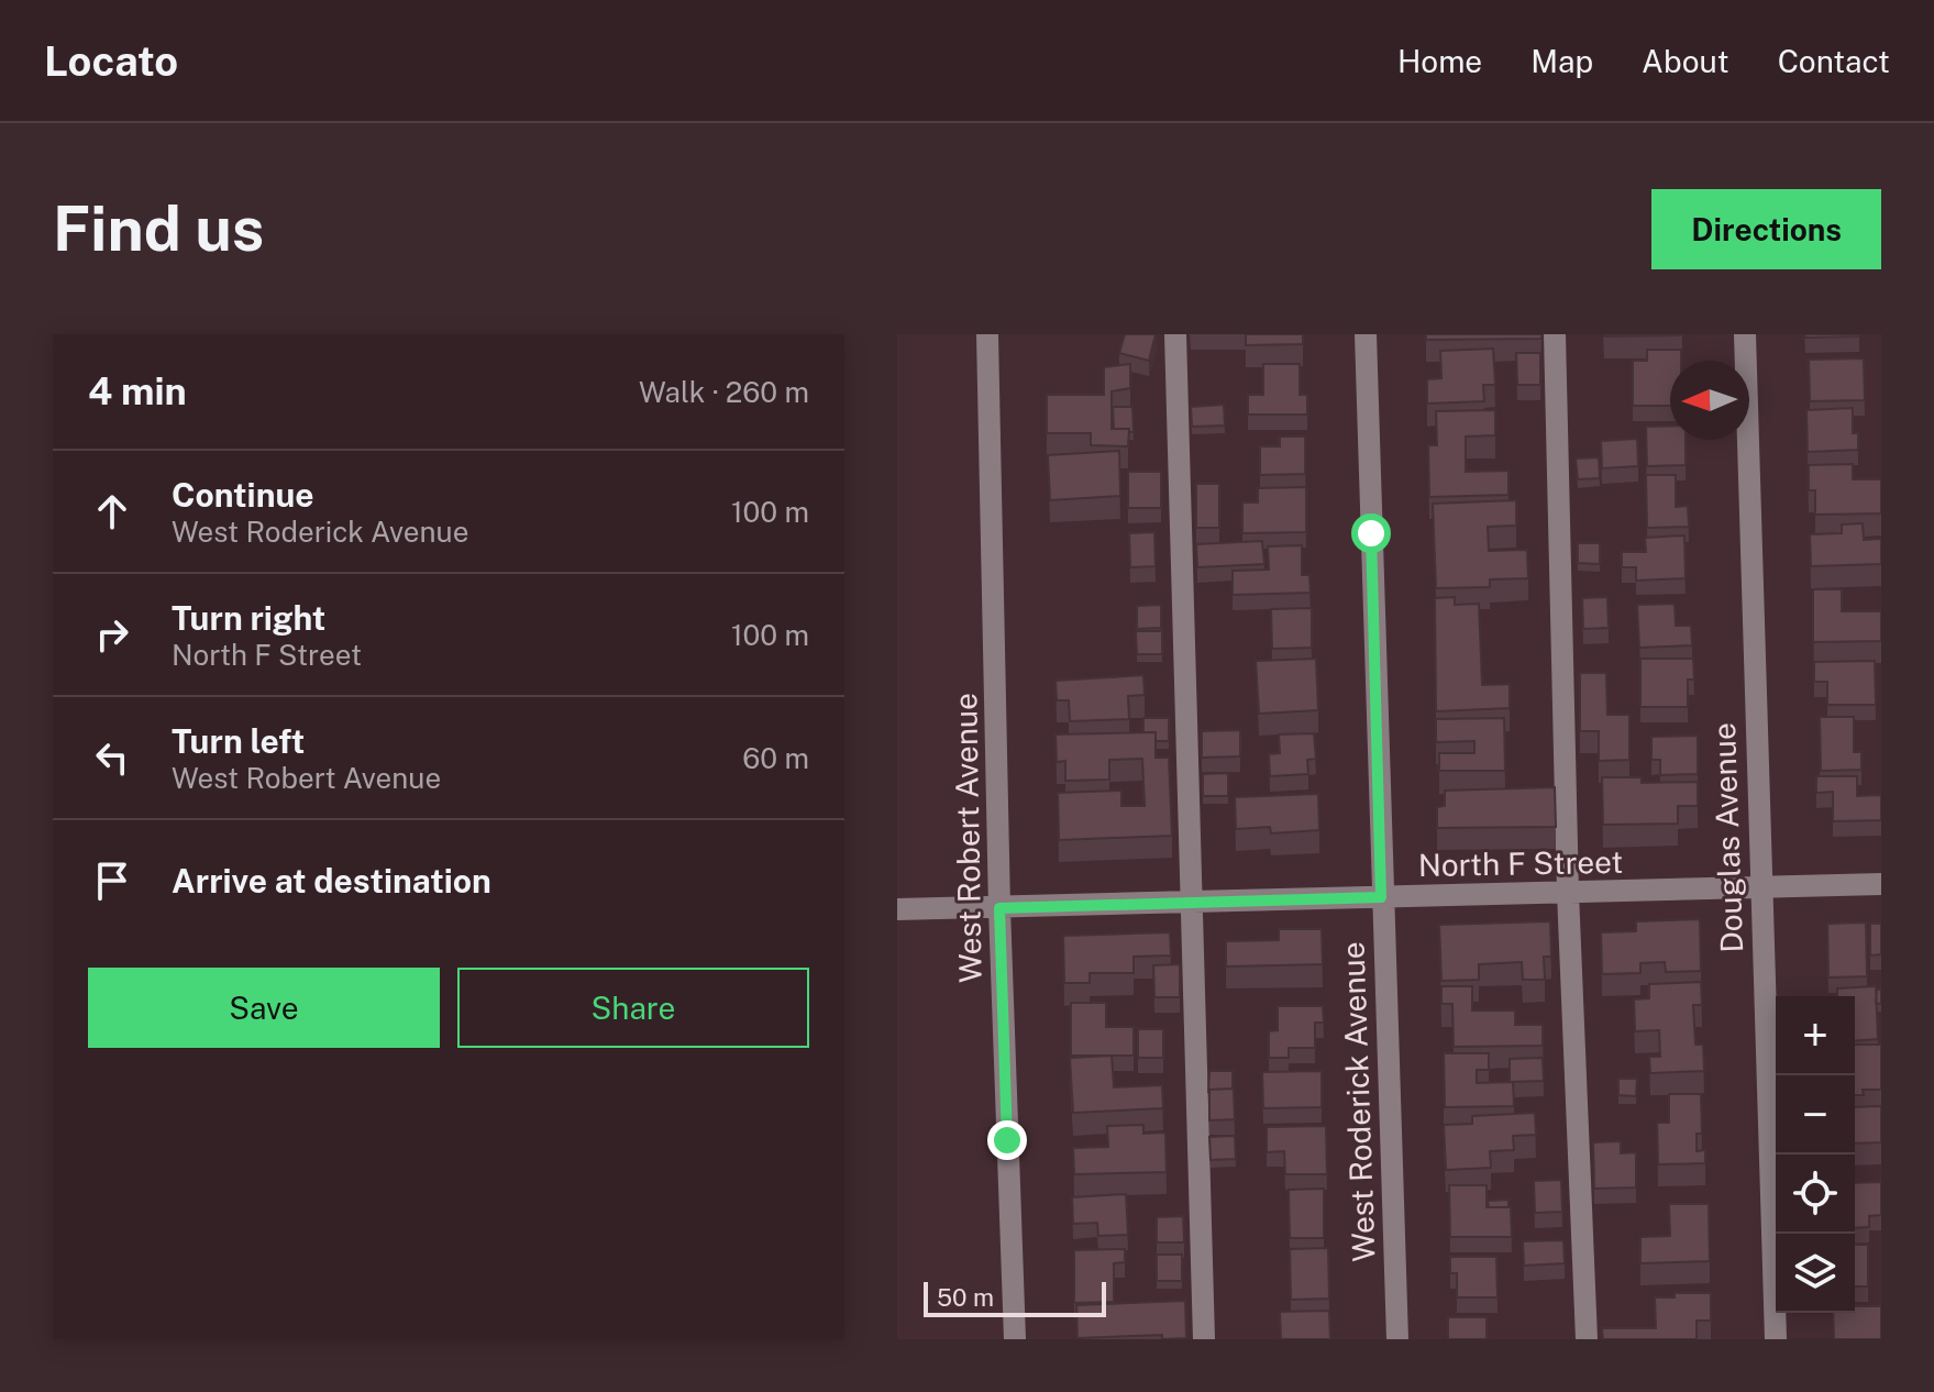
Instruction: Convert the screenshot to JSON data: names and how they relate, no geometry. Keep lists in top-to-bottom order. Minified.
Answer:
{"streets":{"street":["West Robert Avenue","Douglas Avenue","North F Street","West Roderick Avenue"]},"crossings":[["West Robert Avenue","North F Street"],["Douglas Avenue","North F Street"],["North F Street","West Roderick Avenue"]],"scale_bar":"50 m","north":"left","page":{"header":"Locato","nav":["Home","Map","About","Contact"],"buttons":["Directions",["Save","Share"]],"title":"Find us","heading":["4 min","Walk · 260 m"],"list":[["Continue","West Roderick Avenue","100 m"],["Turn right","North F Street","100 m"],["Turn left","West Robert Avenue","60 m"],"Arrive at destination"],"map_buttons":["+","−"],"scale":"50 m"}}
